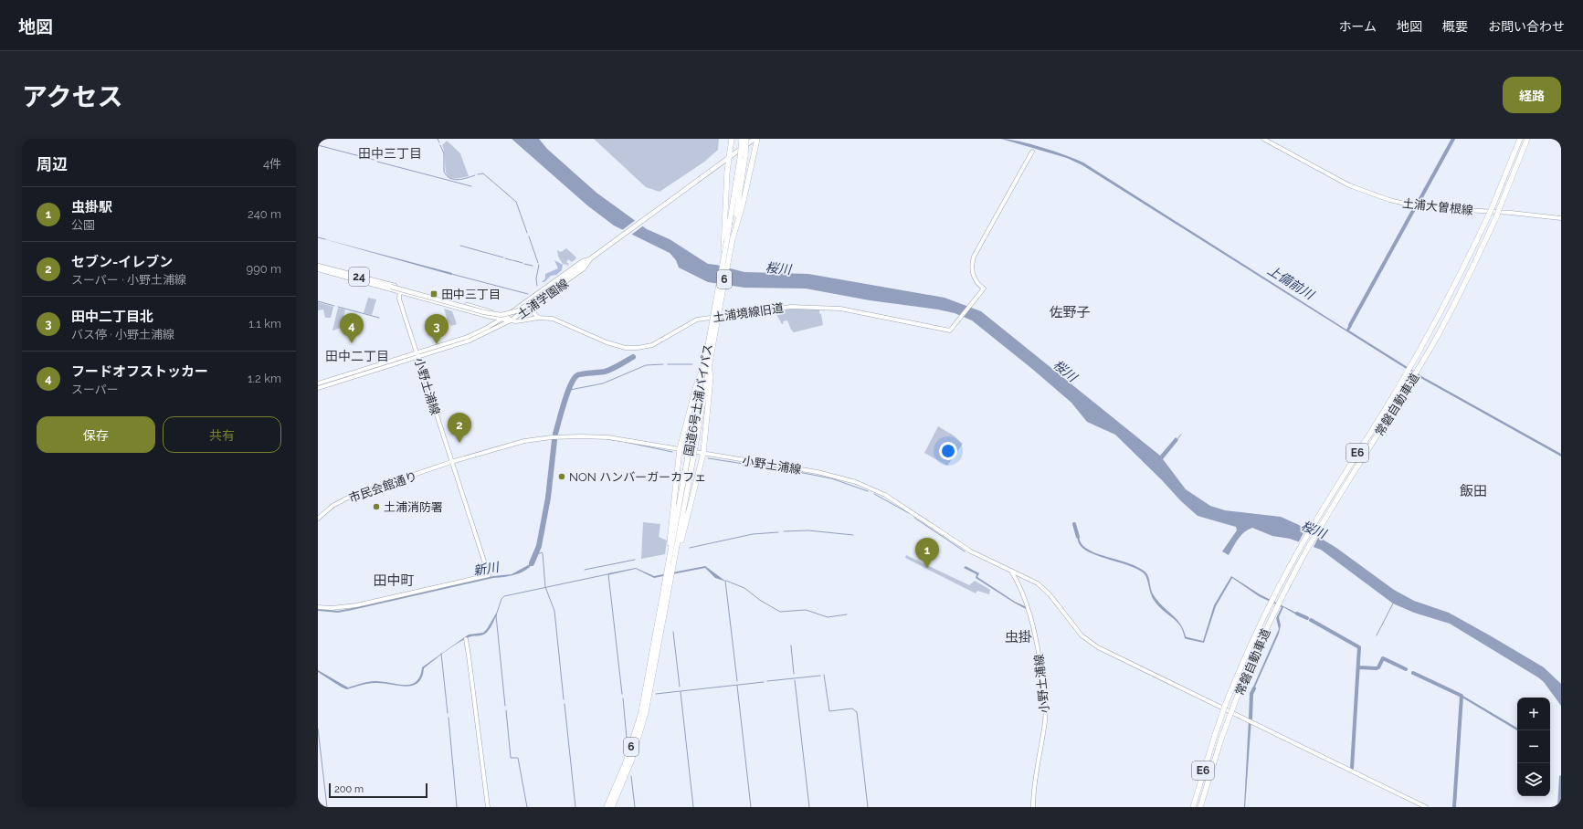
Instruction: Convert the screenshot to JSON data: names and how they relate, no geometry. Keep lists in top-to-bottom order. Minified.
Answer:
{"streets":{"highway":["6","国道6号土浦バイパス","常磐自動車道","E6"],"main road":["24","土浦学園線"],"street":["土浦大曽根線","土浦境線旧道","小野土浦線","市民会館通り"]},"crossings":[["24","土浦学園線"],["6","国道6号土浦バイパス"],["土浦学園線","土浦境線旧道"],["土浦学園線","小野土浦線"],["小野土浦線","市民会館通り"]],"districts":["田中三丁目","佐野子","田中二丁目","飯田","田中町","虫掛"],"water":["桜川","上備前川","新川"],"places":{"transit":["田中三丁目"],"other":["NON ハンバーガーカフェ","土浦消防署"]},"scale_bar":"200 m","page":{"header":"地図","nav":["ホーム","地図","概要","お問い合わせ"],"title":"アクセス","buttons":["経路",["保存","共有"]],"heading":["周辺","4件"],"list":[{"mark":"1","name":"虫掛駅","note":"公園","value":"240 m"},{"mark":"2","name":"セブン-イレブン","note":"スーパー · 小野土浦線","value":"990 m"},{"mark":"3","name":"田中二丁目北","note":"バス停 · 小野土浦線","value":"1.1 km"},{"mark":"4","name":"フードオフストッカー","note":"スーパー","value":"1.2 km"}],"pins":["4","3","2","1"],"map_buttons":["+","−"],"scale":"200 m"}}
